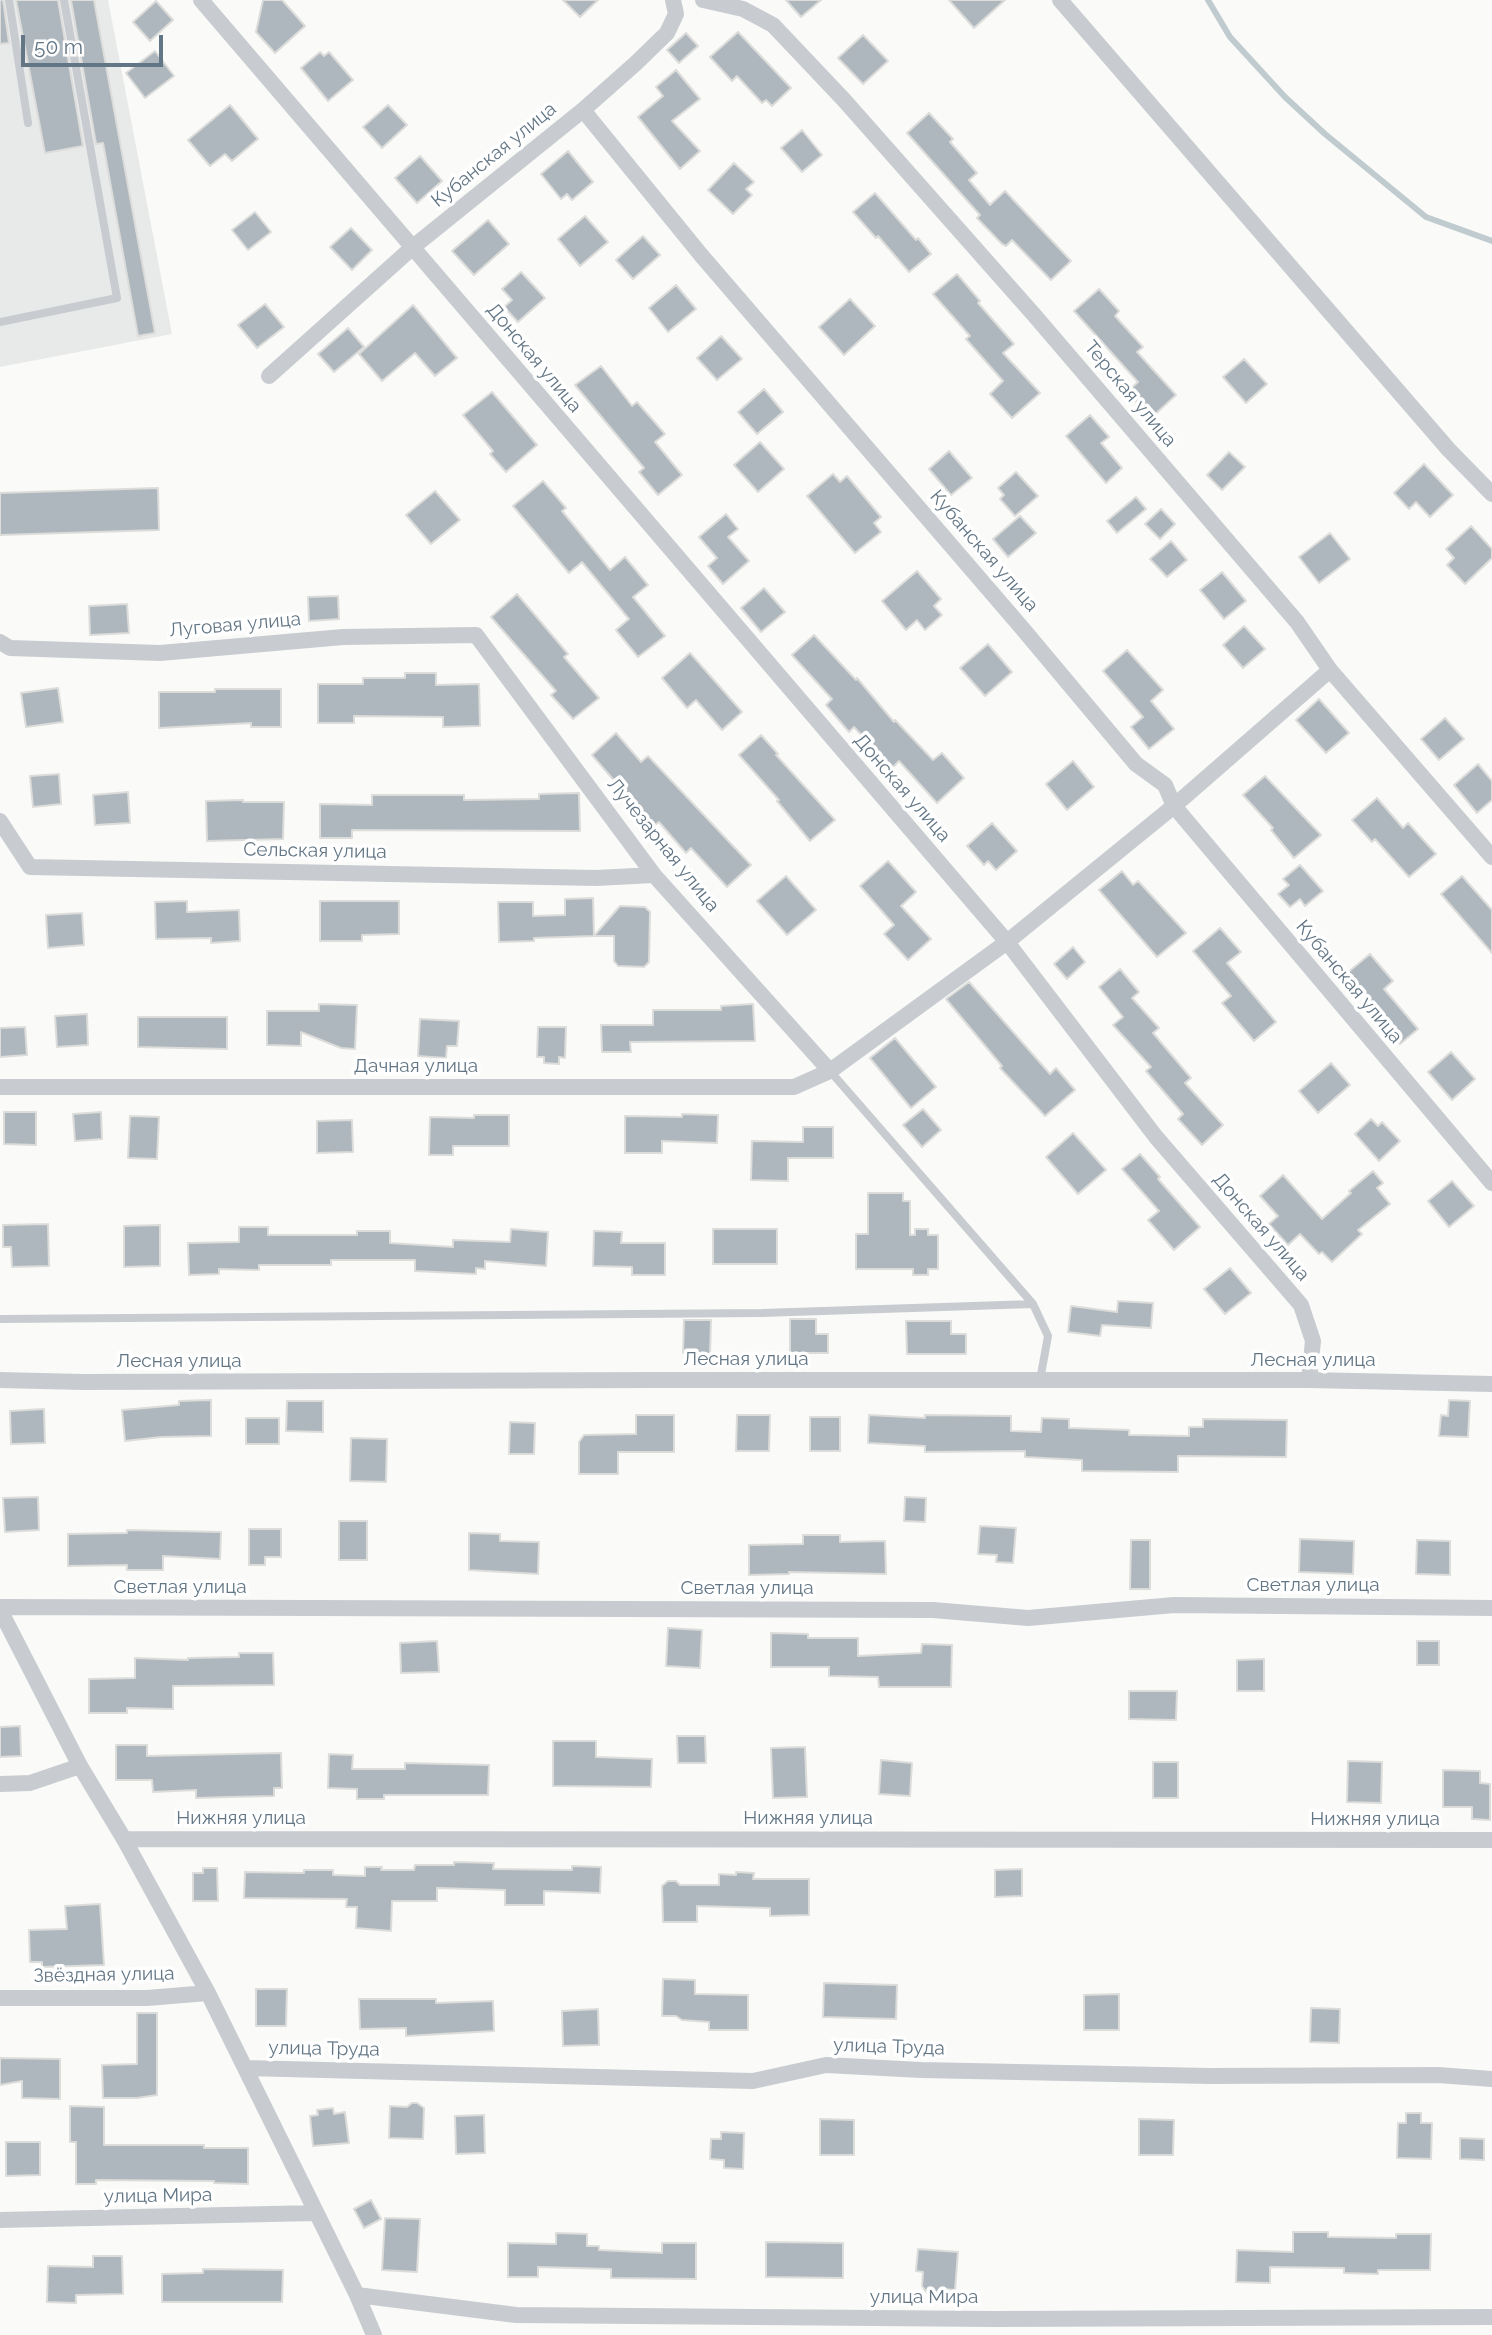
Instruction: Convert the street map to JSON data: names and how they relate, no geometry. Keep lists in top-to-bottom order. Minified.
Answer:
{"streets":{"street":["Кубанская улица","Донская улица","Терская улица","Луговая улица","Лучезарная улица","Сельская улица","Дачная улица","Лесная улица","Светлая улица","Нижняя улица","Звёздная улица","улица Труда","улица Мира"]},"crossings":[["Кубанская улица","Донская улица"],["Кубанская улица","Дачная улица"],["Донская улица","Дачная улица"],["Донская улица","Лесная улица"],["Терская улица","Дачная улица"],["Луговая улица","Лучезарная улица"],["Лучезарная улица","Сельская улица"],["Лучезарная улица","Дачная улица"]],"scale_bar":"50 m"}
